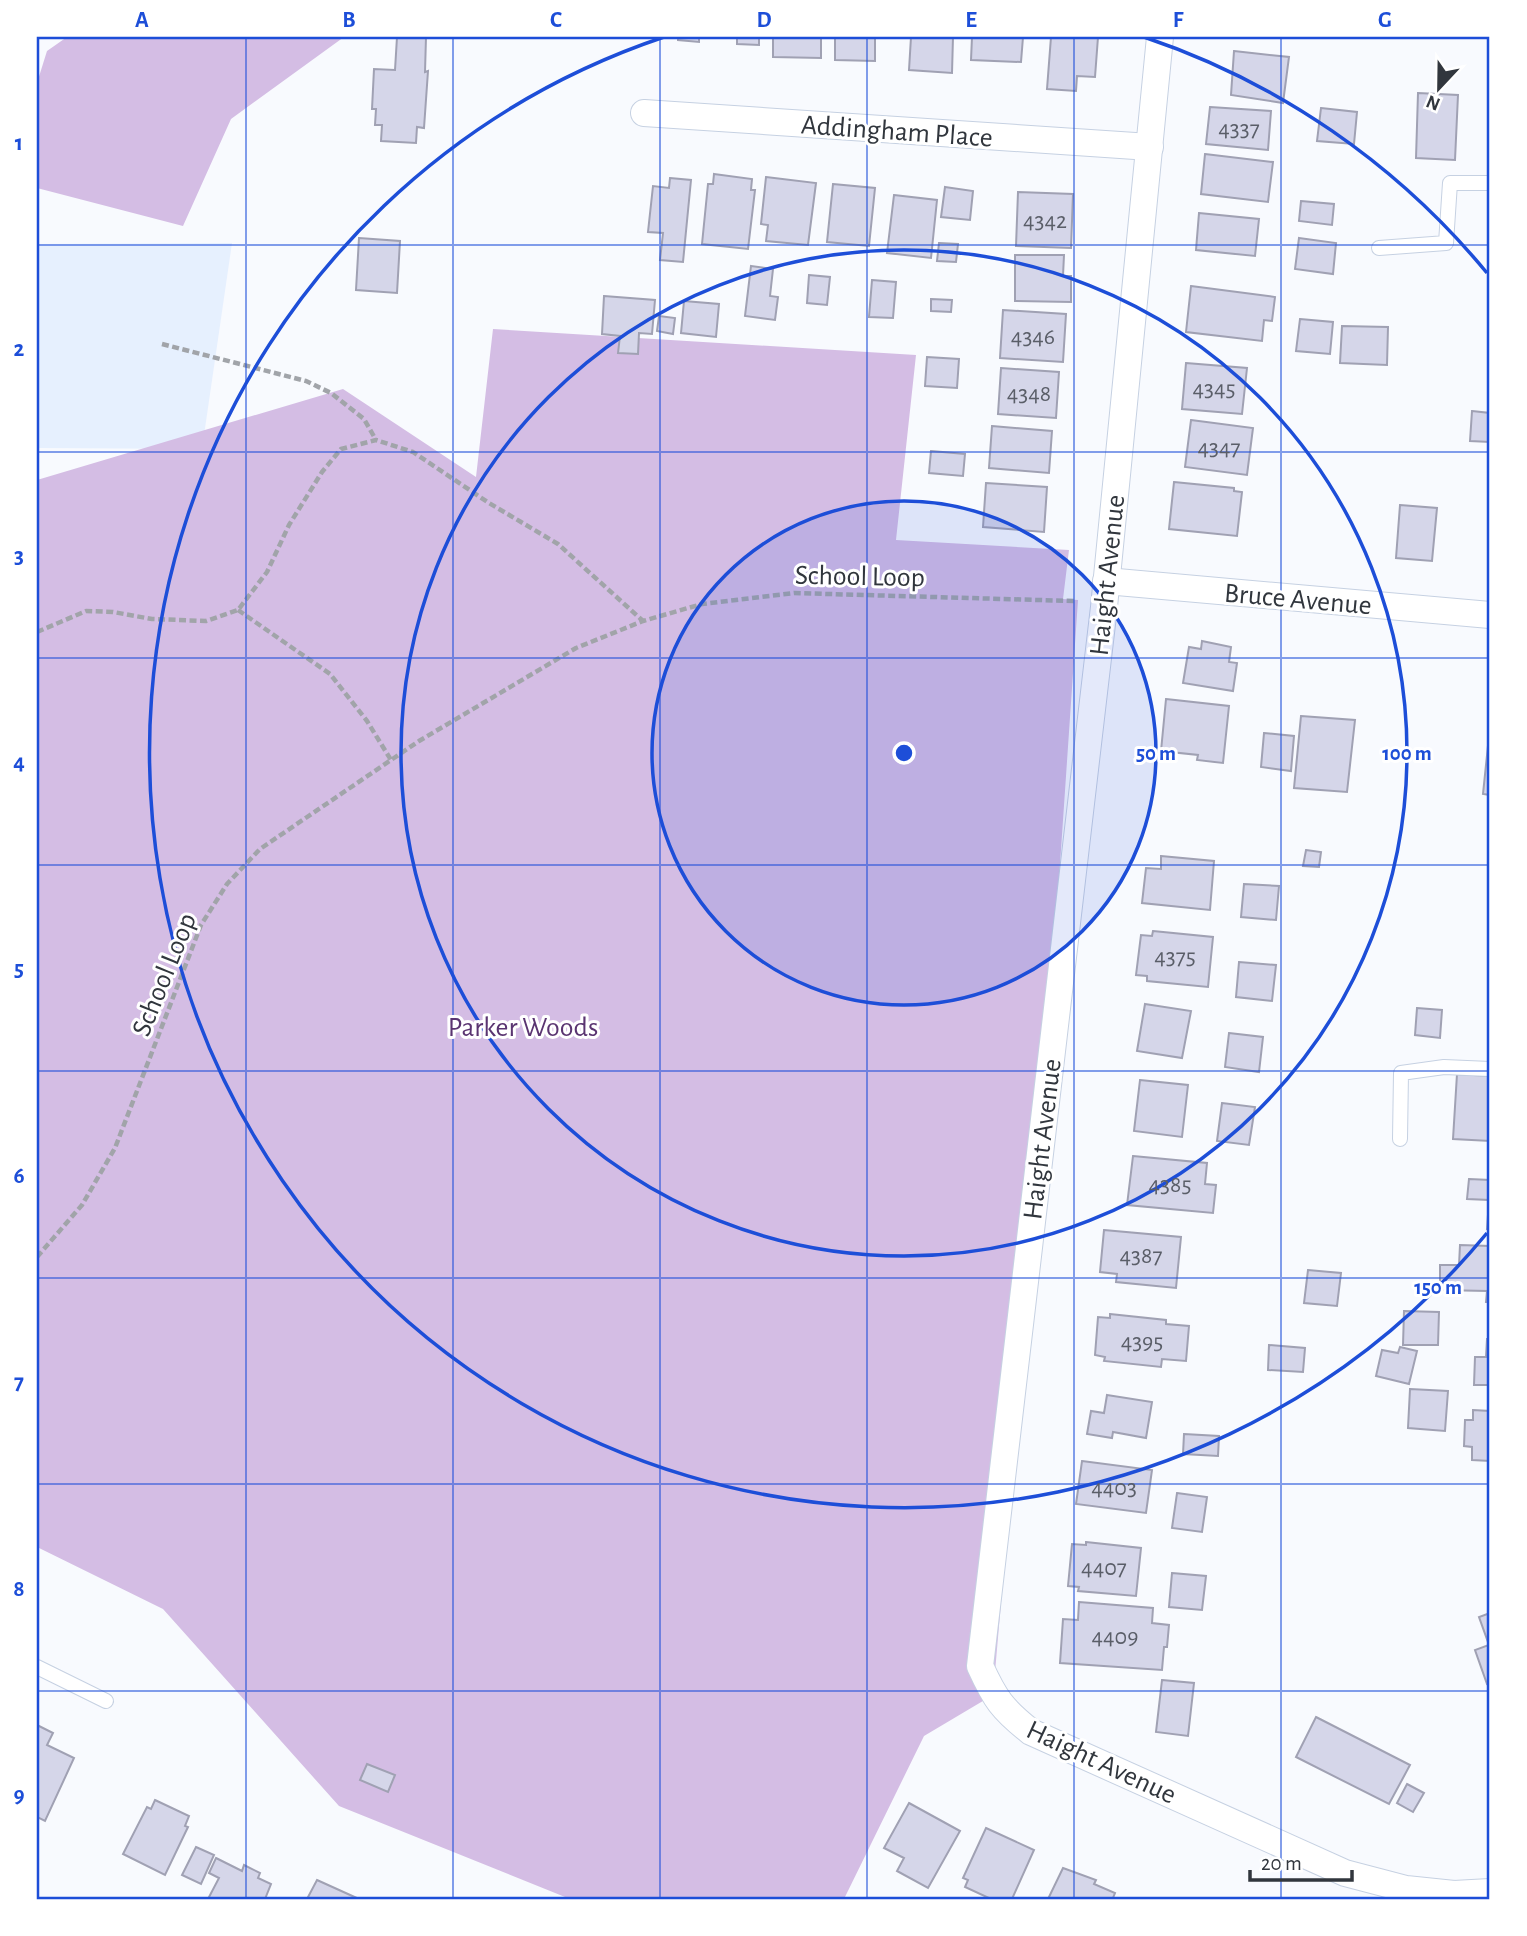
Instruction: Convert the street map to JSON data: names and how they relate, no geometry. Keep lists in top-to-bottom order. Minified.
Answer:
{"streets":{"street":["Addingham Place","Haight Avenue","Bruce Avenue"],"path":["School Loop"]},"crossings":[["Addingham Place","Haight Avenue"],["Haight Avenue","Bruce Avenue"]],"parks":["Parker Woods"],"house_numbers":["4337","4342","4346","4345","4348","4347","4375","4385","4387","4395","4403","4407","4409"],"scale_bar":"20 m","north":"bottom","grid":{"columns":["A","B","C","D","E","F","G"],"rows":["1","2","3","4","5","6","7","8","9"]},"rings":["50 m","100 m","150 m"]}
